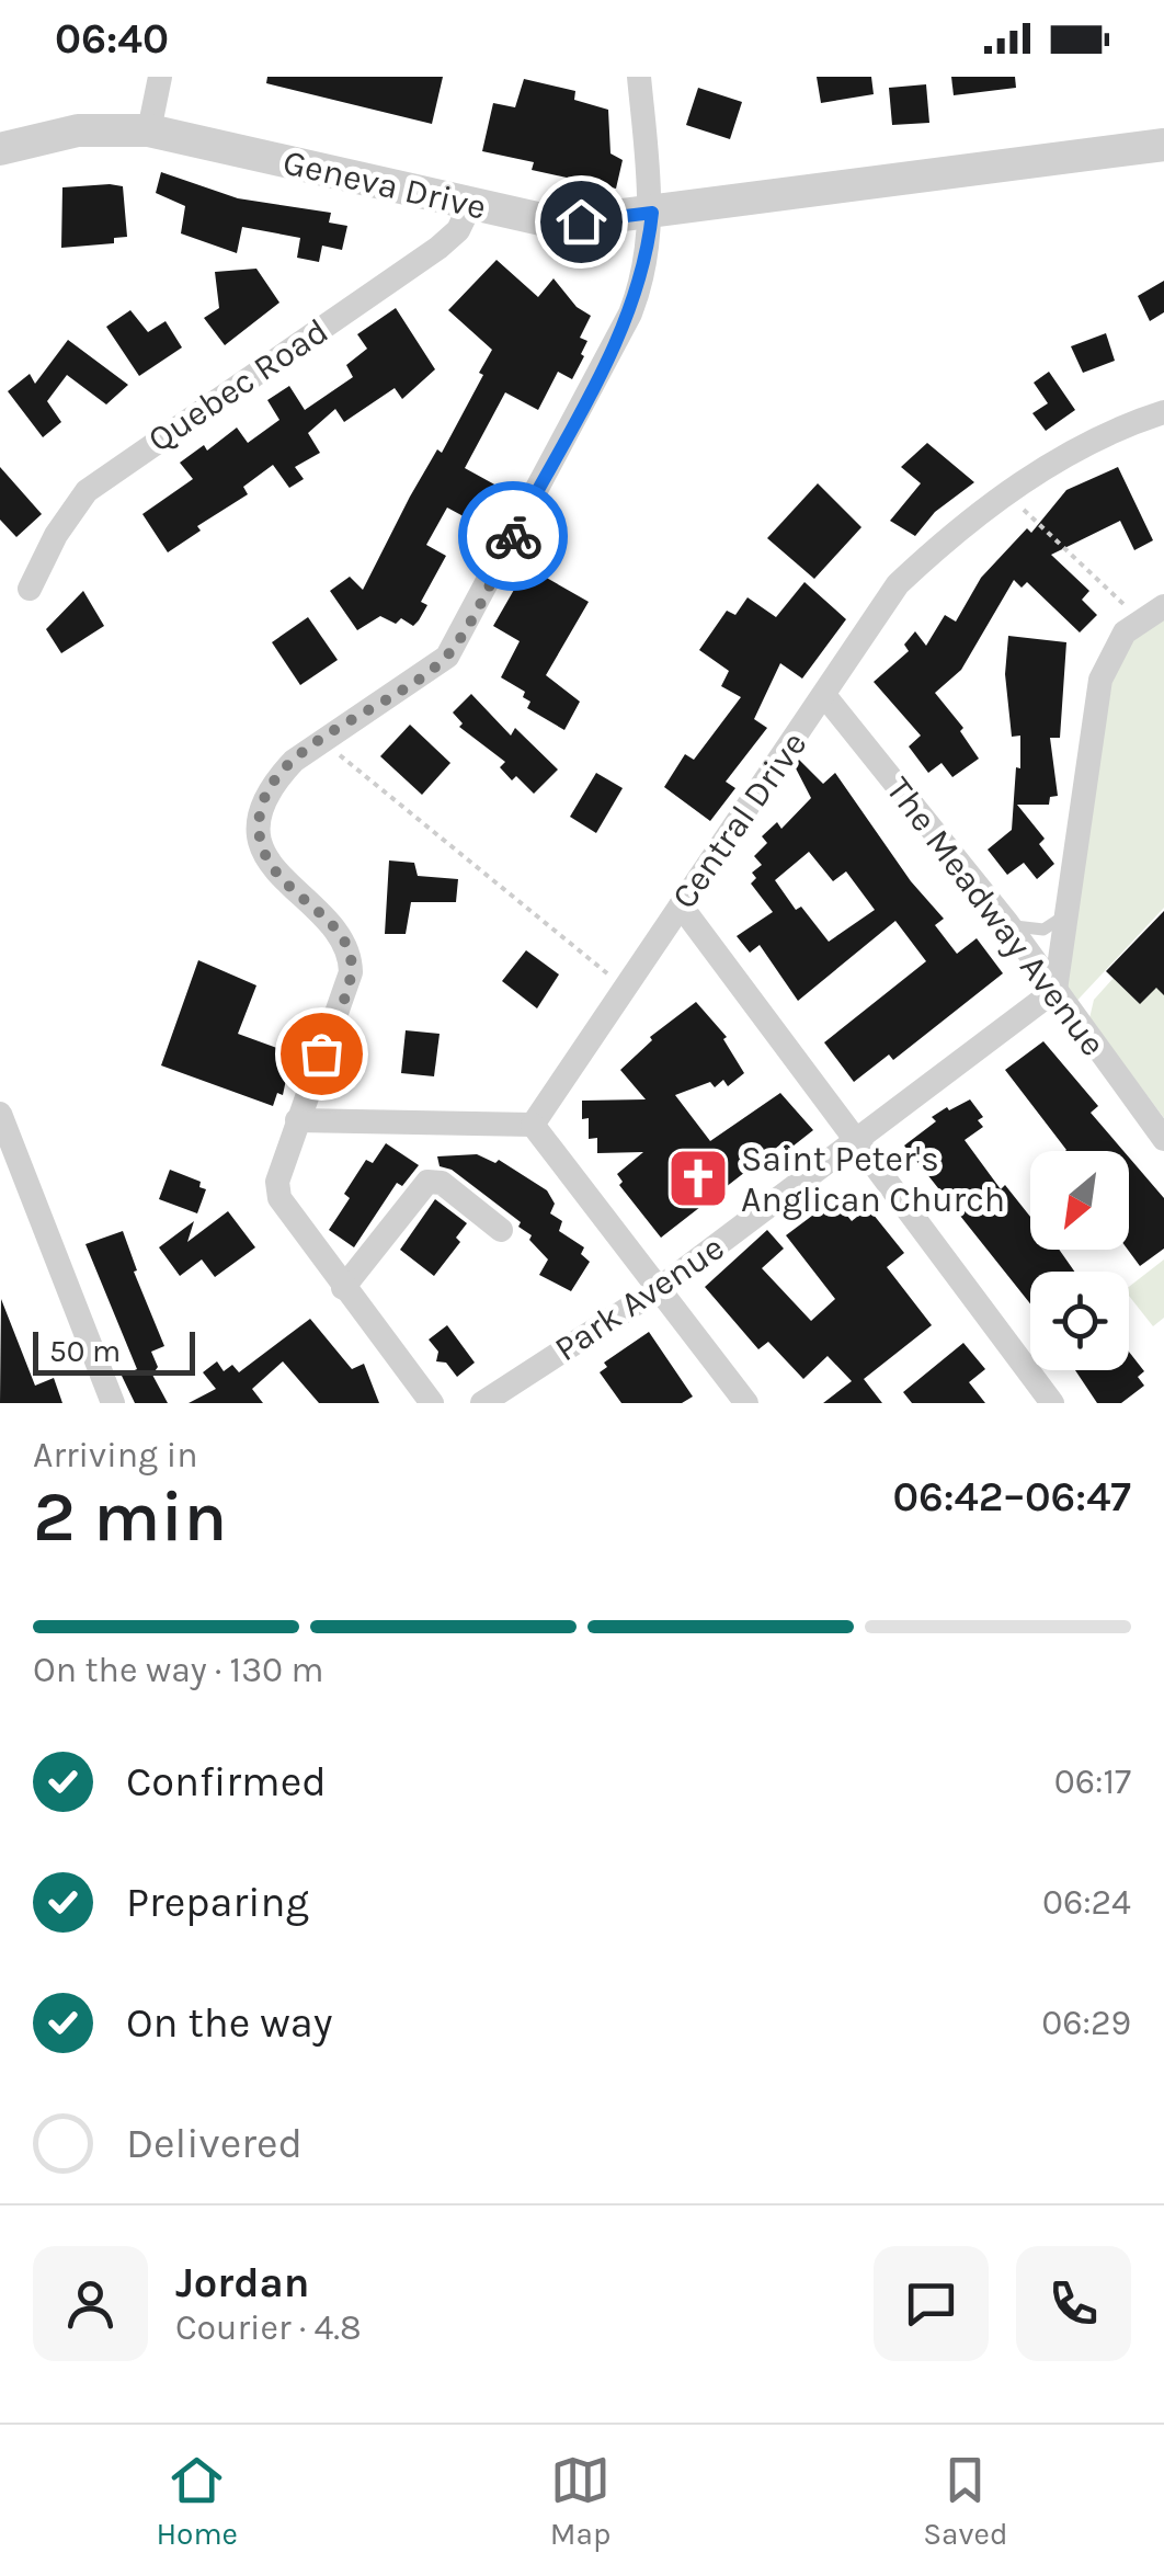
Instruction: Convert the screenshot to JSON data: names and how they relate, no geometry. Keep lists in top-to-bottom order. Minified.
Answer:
{"streets":{"street":["Geneva Drive","Quebec Road","Central Drive","The Meadway Avenue","Park Avenue"]},"crossings":[["Geneva Drive","Quebec Road"],["Central Drive","The Meadway Avenue"],["The Meadway Avenue","Park Avenue"]],"places":{"church":["Saint Peter's Anglican Church"]},"scale_bar":"50 m","north":"bottom left","page":{"status":"06:40","scale":"50 m","heading":["2 min","Arriving in","06:42–06:47"],"panel":["Jordan","Courier · 4.8"],"bar":"On the way · 130 m","list":[["Confirmed","06:17"],["Preparing","06:24"],["On the way","06:29"],"Delivered"],"tabs":["Home","Map","Saved"]}}
